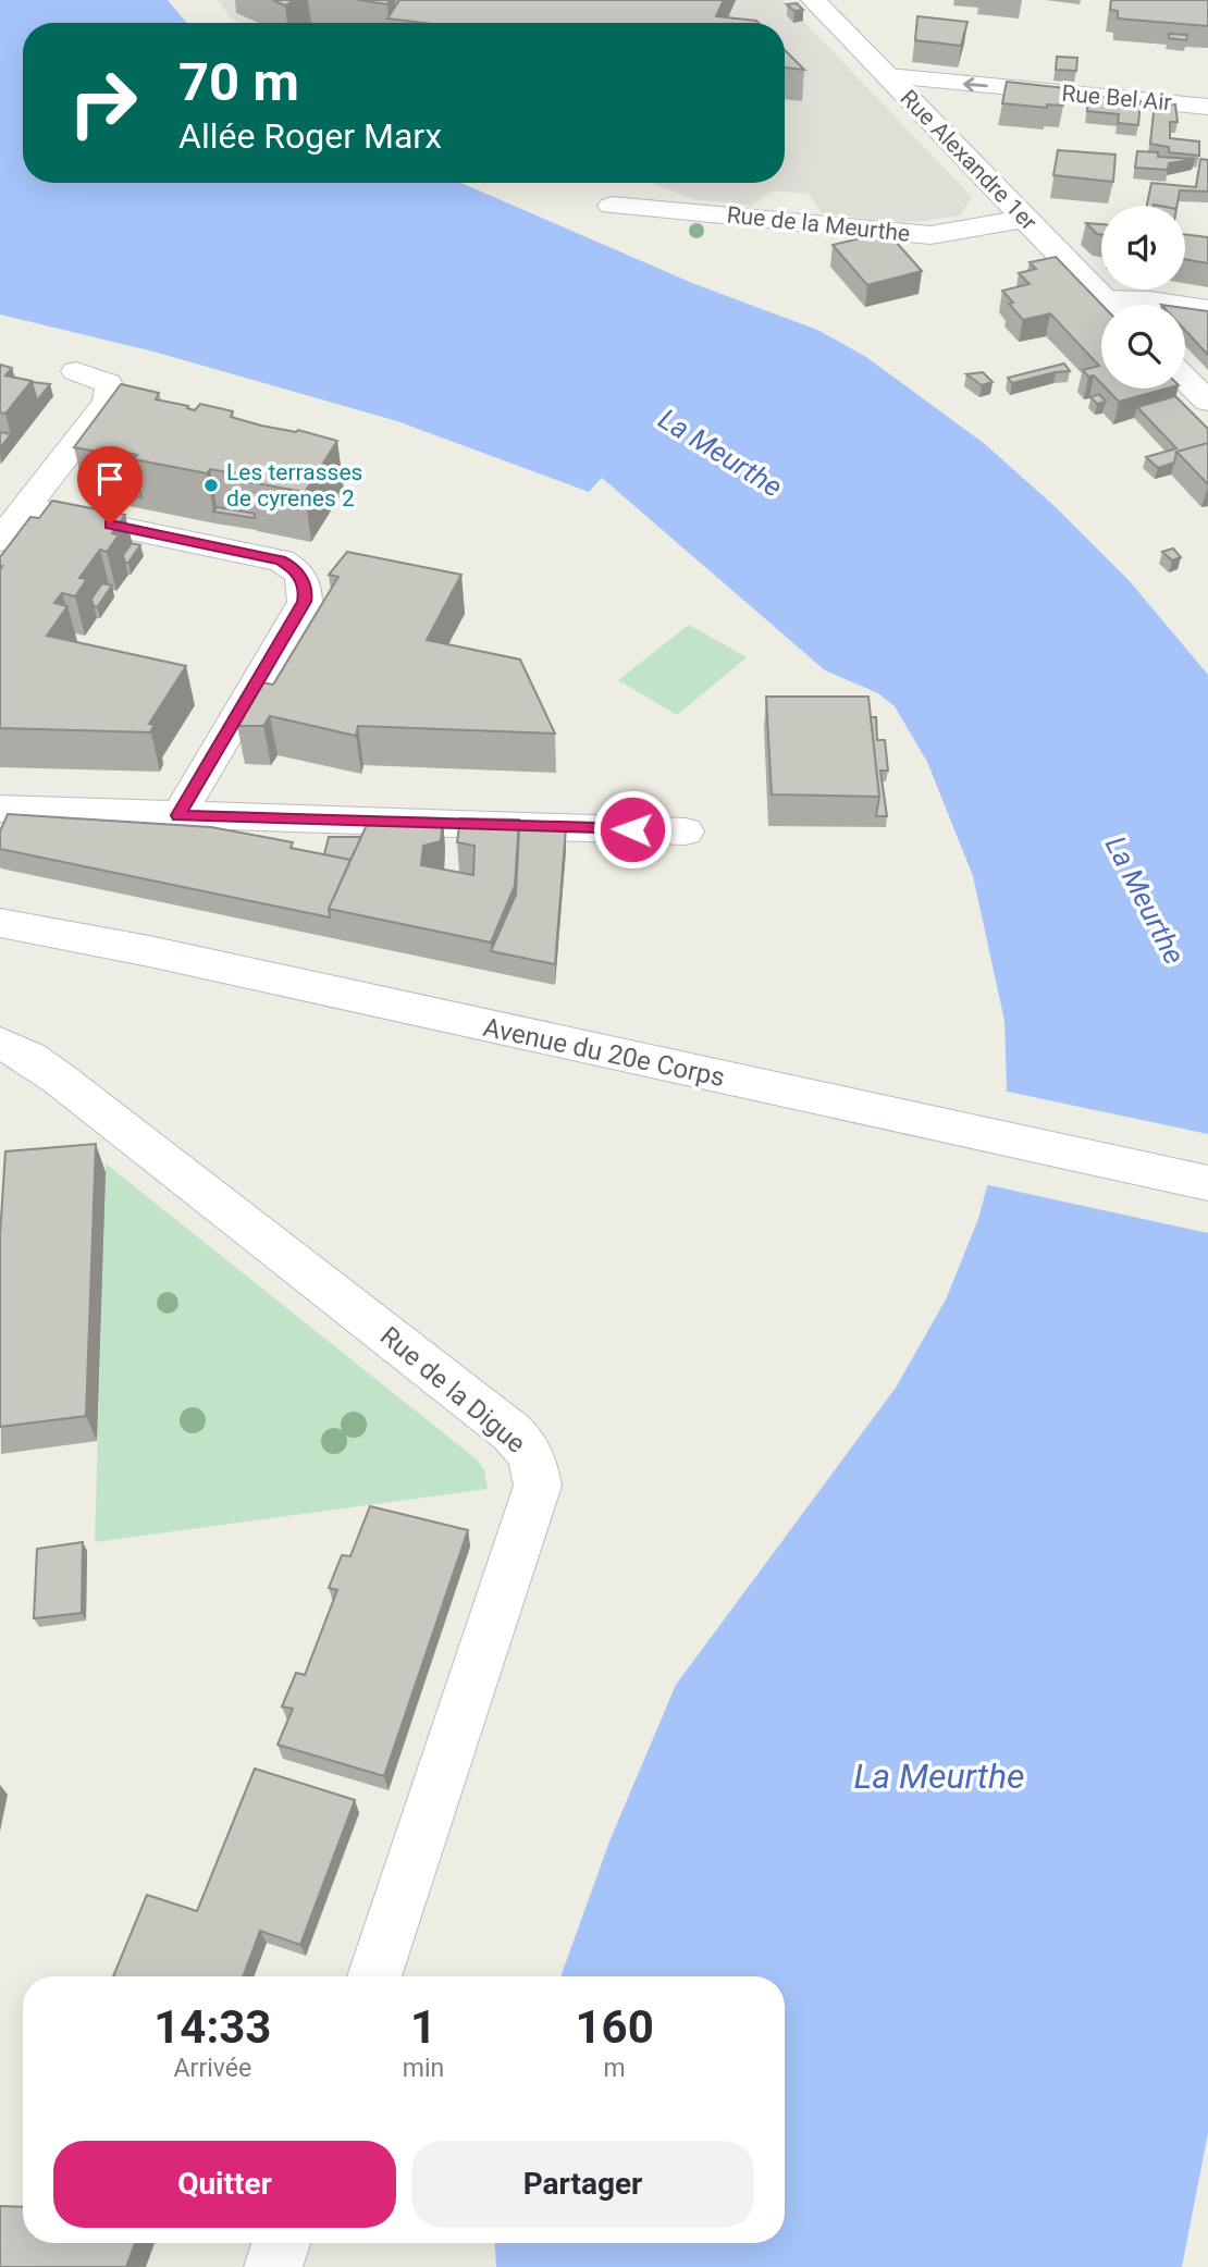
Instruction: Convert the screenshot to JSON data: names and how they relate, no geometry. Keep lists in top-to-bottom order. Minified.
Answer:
{"streets":{"street":["Rue Bel Air","Rue Alexandre 1er","Rue de la Meurthe","Avenue du 20e Corps","Rue de la Digue"]},"crossings":[["Rue Bel Air","Rue Alexandre 1er"],["Rue Alexandre 1er","Rue de la Meurthe"]],"one_way":["Rue Bel Air"],"water":["La Meurthe"],"places":["Les terrasses de cyrenes 2"],"page":{"turn":["70 m","Allée Roger Marx"],"eta":["14:33","Arrivée","1","min","160","m"],"buttons":["Quitter","Partager"]}}
